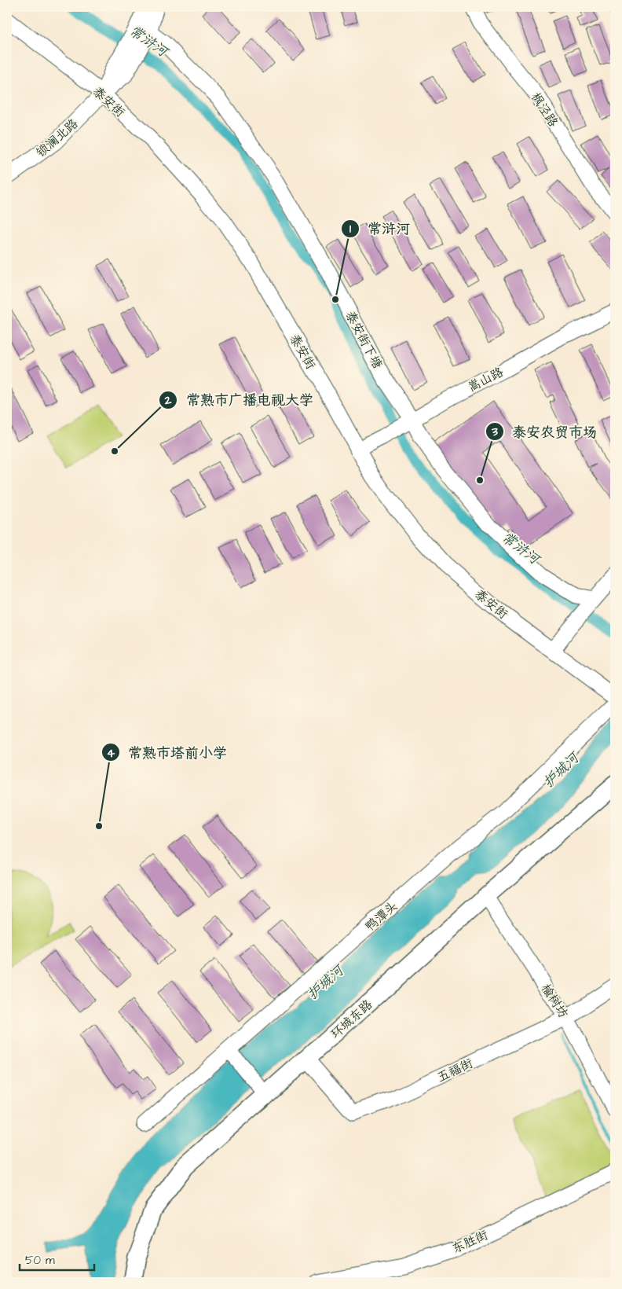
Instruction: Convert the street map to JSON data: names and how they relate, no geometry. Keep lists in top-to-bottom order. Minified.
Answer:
{"streets":{"main road":["环城东路"],"street":["泰安街","枫泾路","锁澜北路","泰安街下塘","嵩山路","鸭潭头","榆树坊","五福街","东胜街"]},"crossings":[["泰安街","锁澜北路"],["泰安街","嵩山路"],["锁澜北路","泰安街下塘"],["泰安街下塘","嵩山路"],["榆树坊","环城东路"],["榆树坊","五福街"],["环城东路","五福街"]],"water":["常浒河","护城河"],"places":["常浒河","常熟市广播电视大学","泰安农贸市场","常熟市塔前小学"],"scale_bar":"50 m"}
